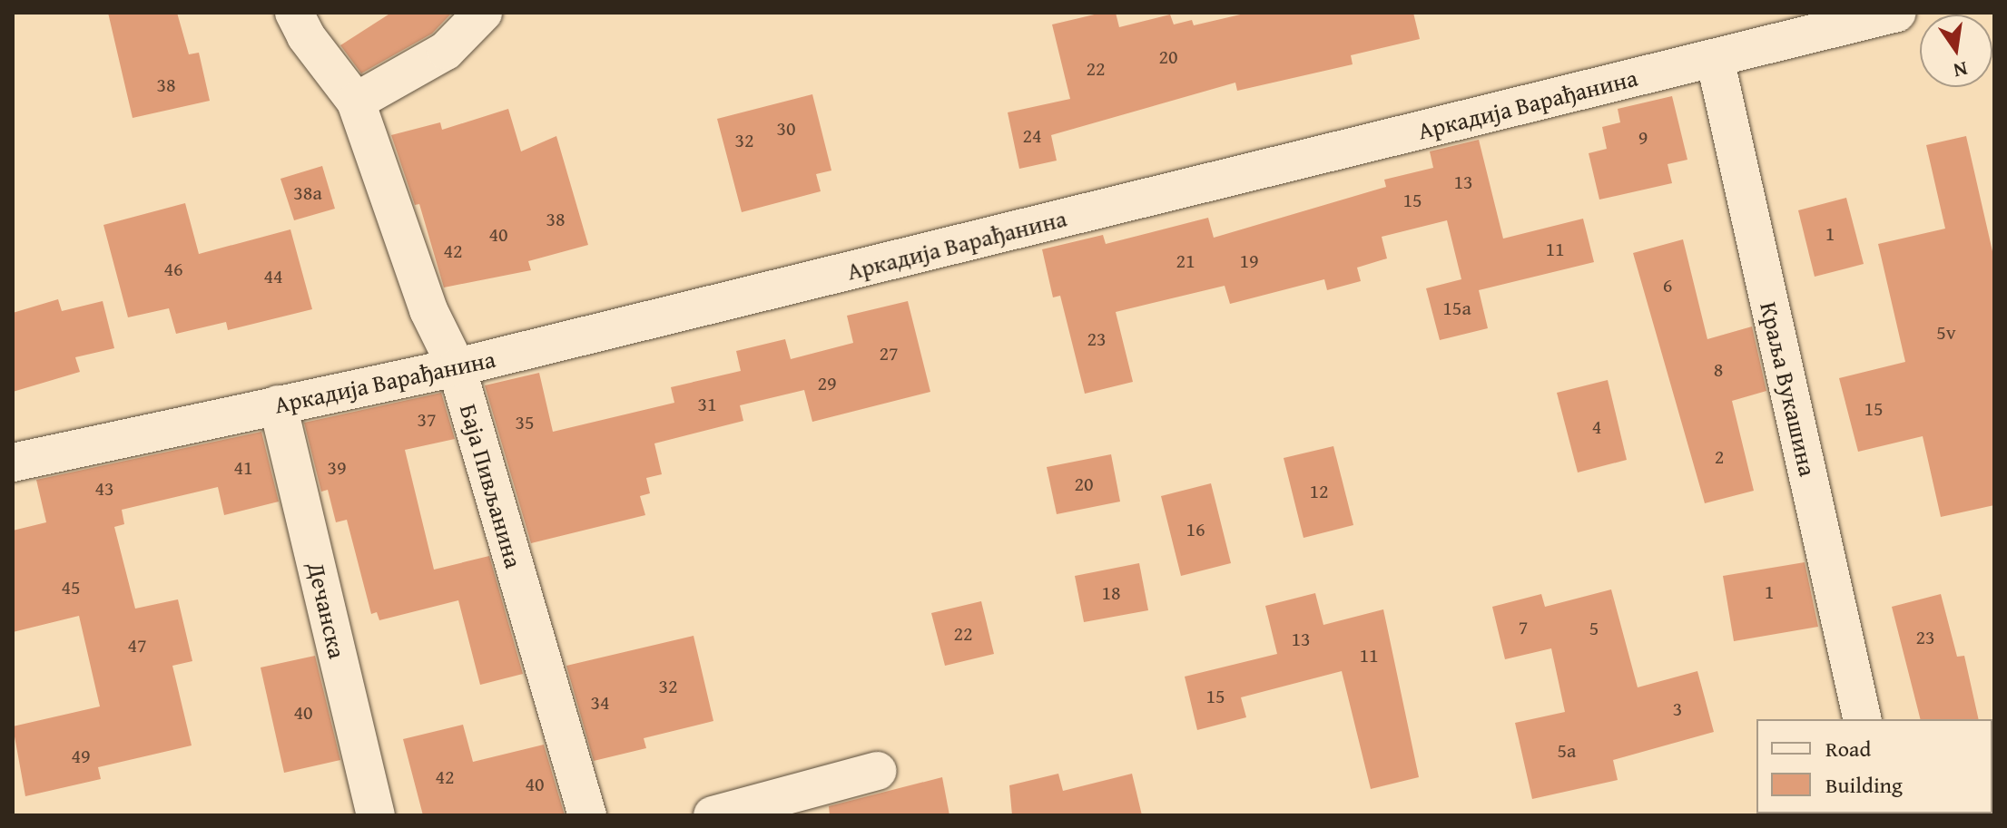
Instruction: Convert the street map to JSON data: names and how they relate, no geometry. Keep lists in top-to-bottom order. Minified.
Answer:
{"streets":{"street":["Аркадија Варађанина","Краља Вукашина","Баја Пивљанина","Дечанска"]},"crossings":[["Аркадија Варађанина","Краља Вукашина"],["Аркадија Варађанина","Баја Пивљанина"],["Аркадија Варађанина","Дечанска"]],"house_numbers":["20","22","38","30","24","9","32","13","38a","15","38","1","40","11","42","21","19","46","44","6","15a","5v","23","27","8","29","31","15","37","35","4","2","41","39","20","43","12","16","45","1","18","7","5","22","23","13","47","11","32","15","34","3","40","5a","49","42","40"],"legend":["Road","Building"],"north":"bottom"}
